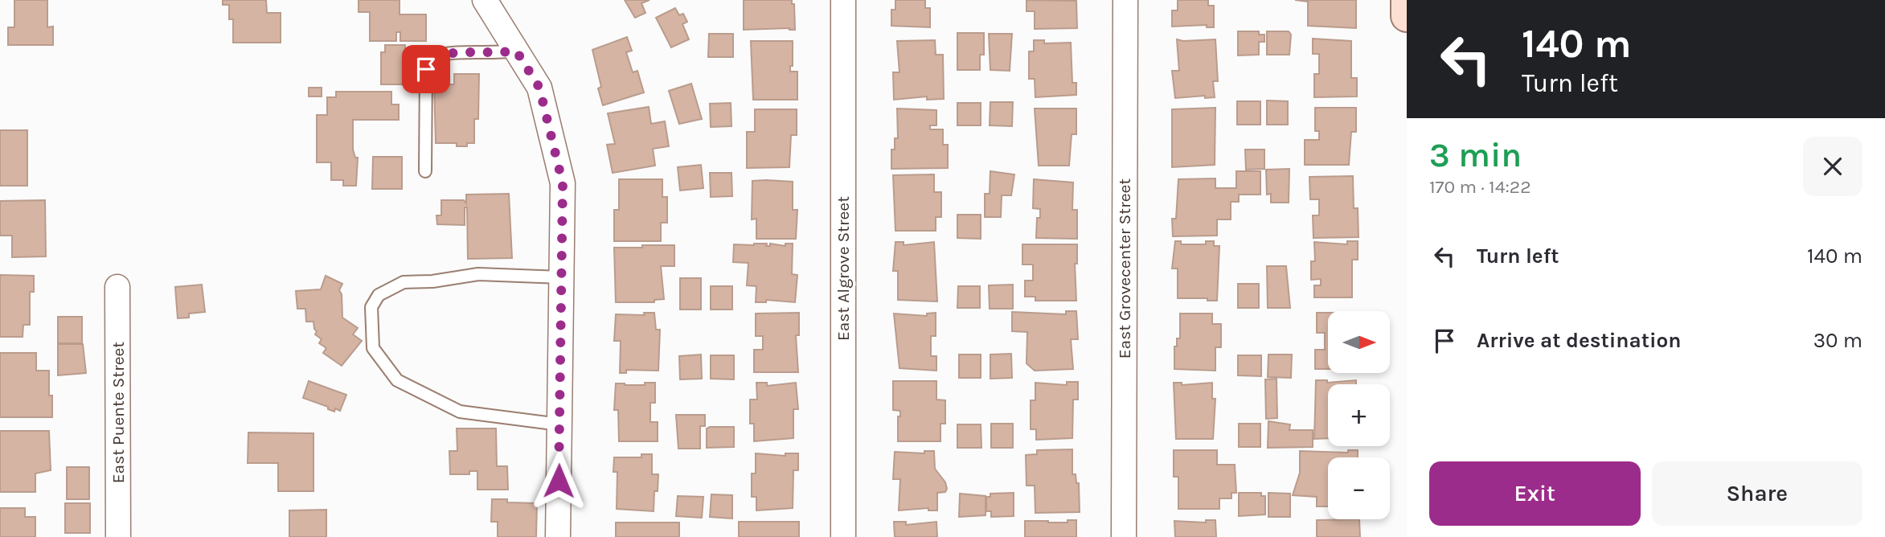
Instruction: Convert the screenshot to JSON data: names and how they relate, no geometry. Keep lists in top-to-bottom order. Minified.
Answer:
{"streets":{"street":["East Algrove Street","East Grovecenter Street","East Puente Street"]},"north":"right","page":{"turn":["140 m","Turn left"],"heading":["3 min","170 m · 14:22"],"list":[{"name":"Turn left","value":"140 m"},{"name":"Arrive at destination","value":"30 m"}],"map_buttons":["+","−"],"buttons":["Exit","Share"]}}
